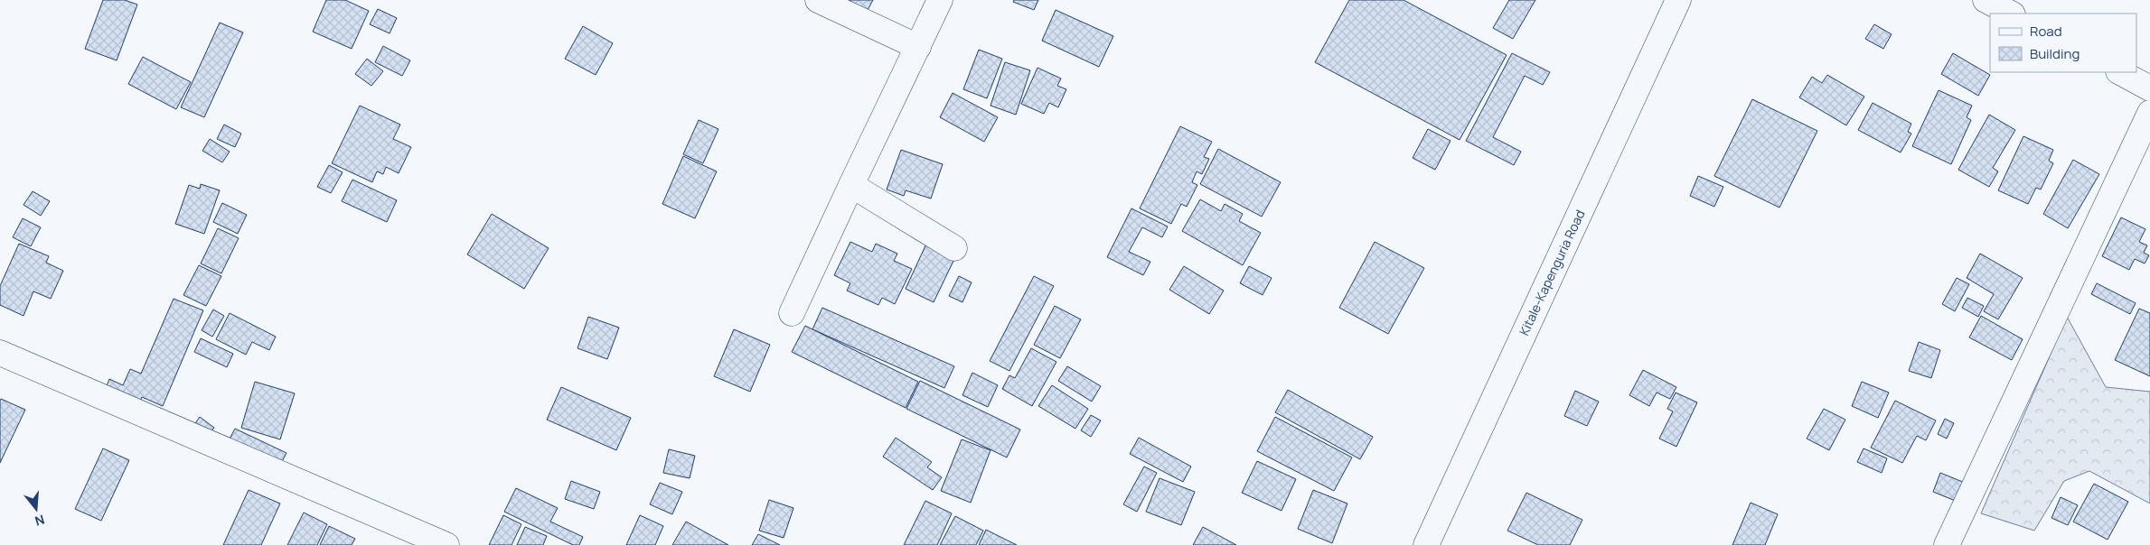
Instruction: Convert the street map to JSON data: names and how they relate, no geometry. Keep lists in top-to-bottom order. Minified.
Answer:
{"streets":{"main road":["Kitale-Kapenguria Road"]},"legend":["Road","Building"],"north":"bottom"}
